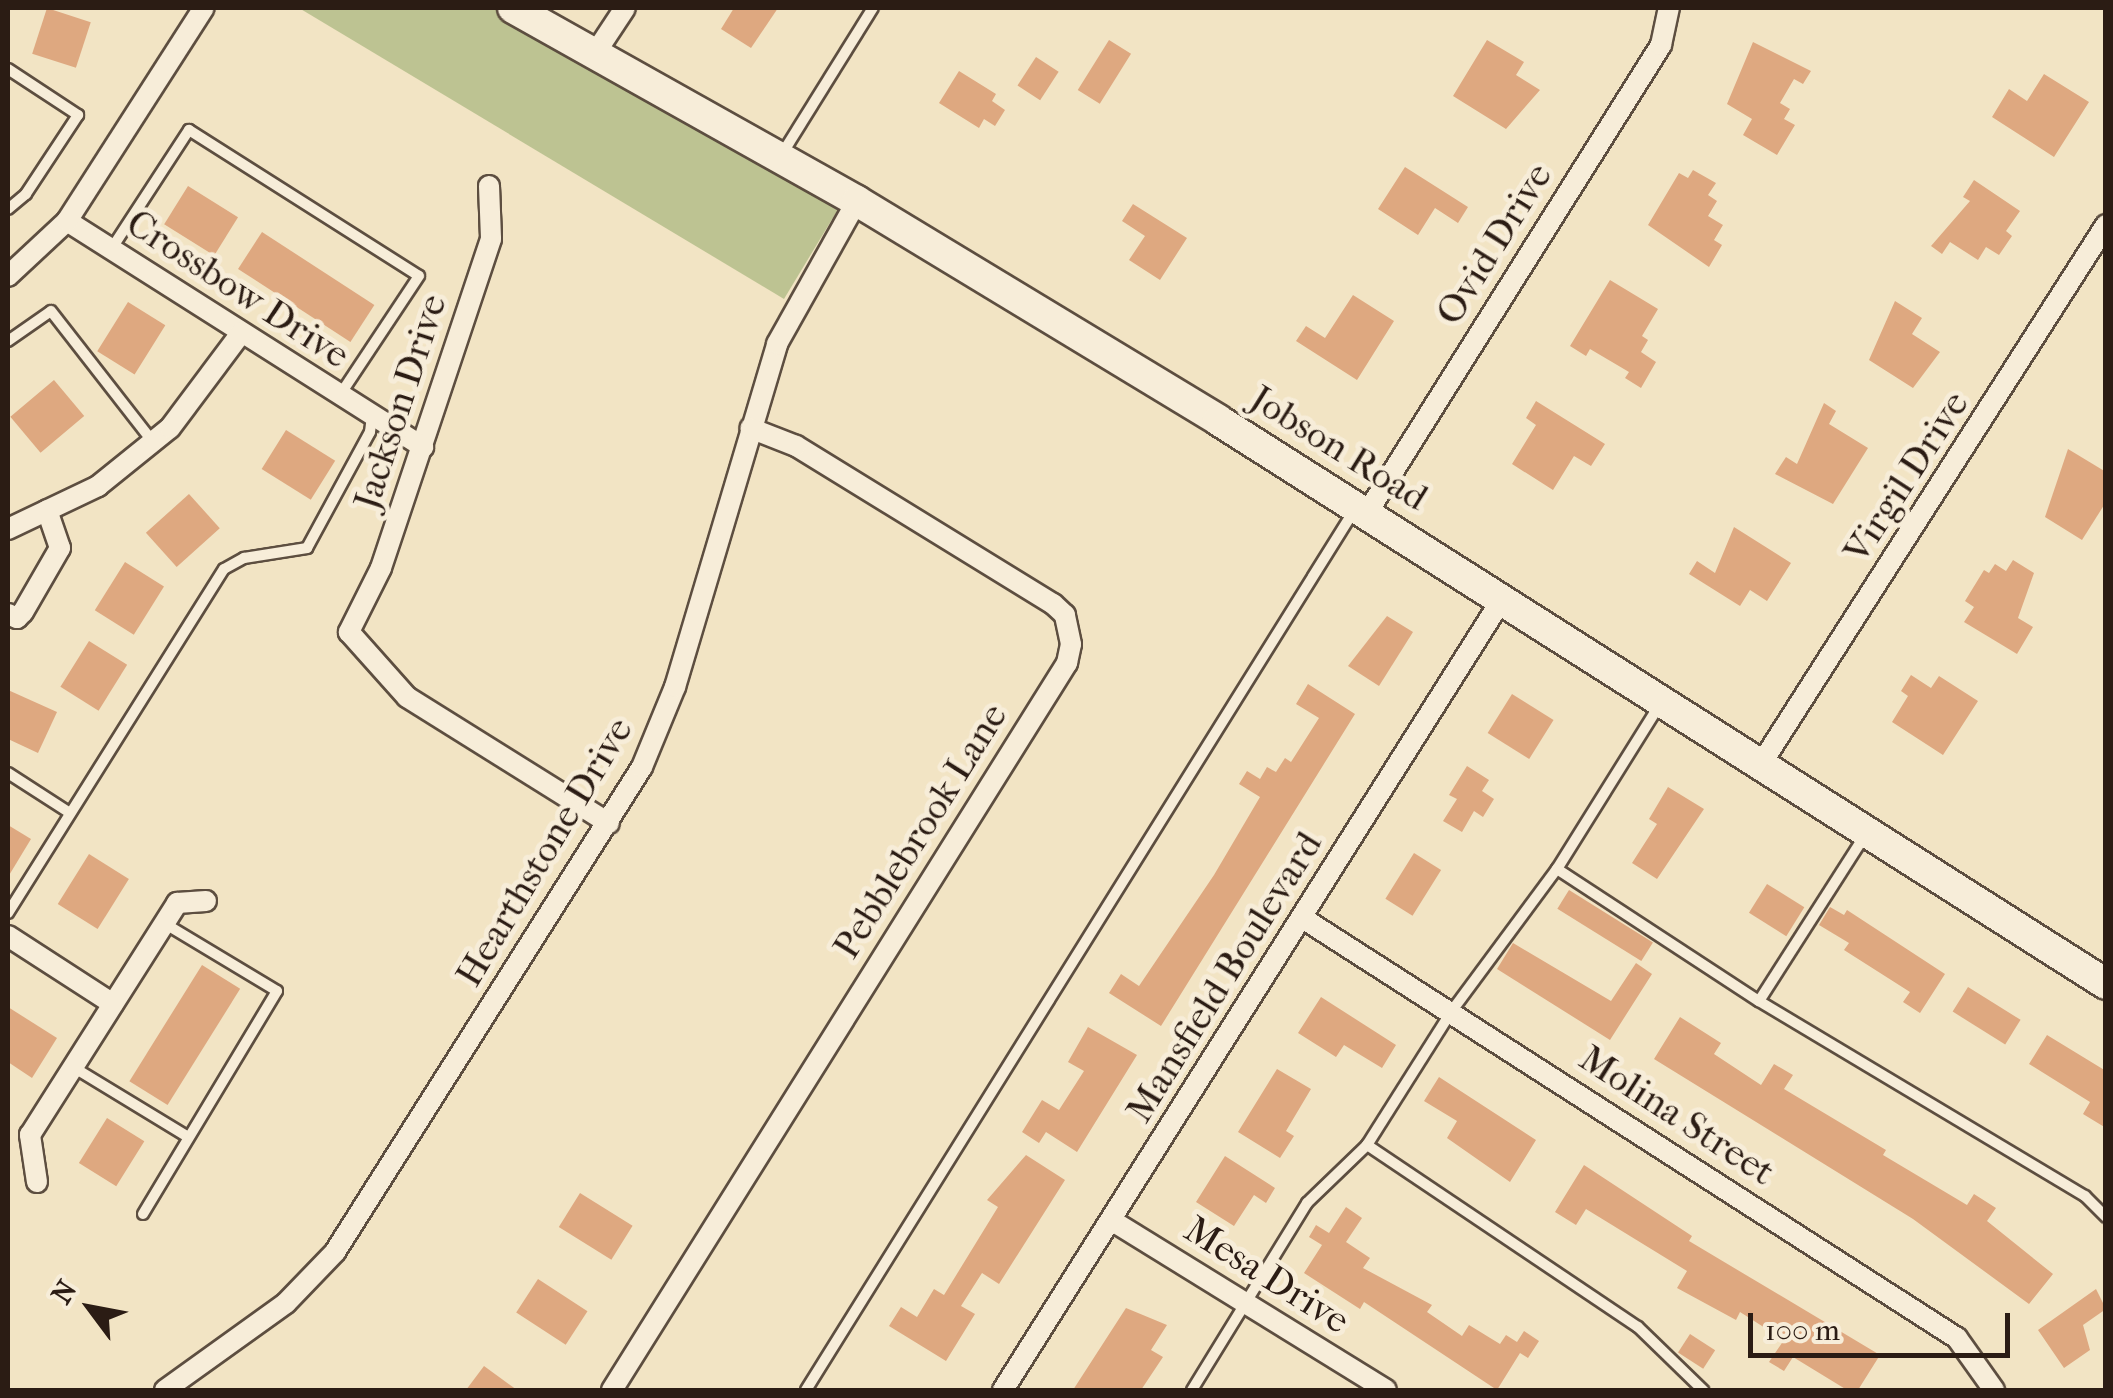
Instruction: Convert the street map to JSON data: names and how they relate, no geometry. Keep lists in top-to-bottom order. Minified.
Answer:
{"streets":{"street":["Ovid Drive","Crossbow Drive","Jackson Drive","Jobson Road","Virgil Drive","Pebblebrook Lane","Hearthstone Drive","Mansfield Boulevard","Molina Street","Mesa Drive"]},"crossings":[["Ovid Drive","Jobson Road"],["Crossbow Drive","Jackson Drive"],["Jackson Drive","Hearthstone Drive"],["Jobson Road","Virgil Drive"],["Jobson Road","Hearthstone Drive"],["Jobson Road","Mansfield Boulevard"],["Pebblebrook Lane","Hearthstone Drive"],["Mansfield Boulevard","Molina Street"],["Mansfield Boulevard","Mesa Drive"]],"scale_bar":"100 m","north":"top left"}
